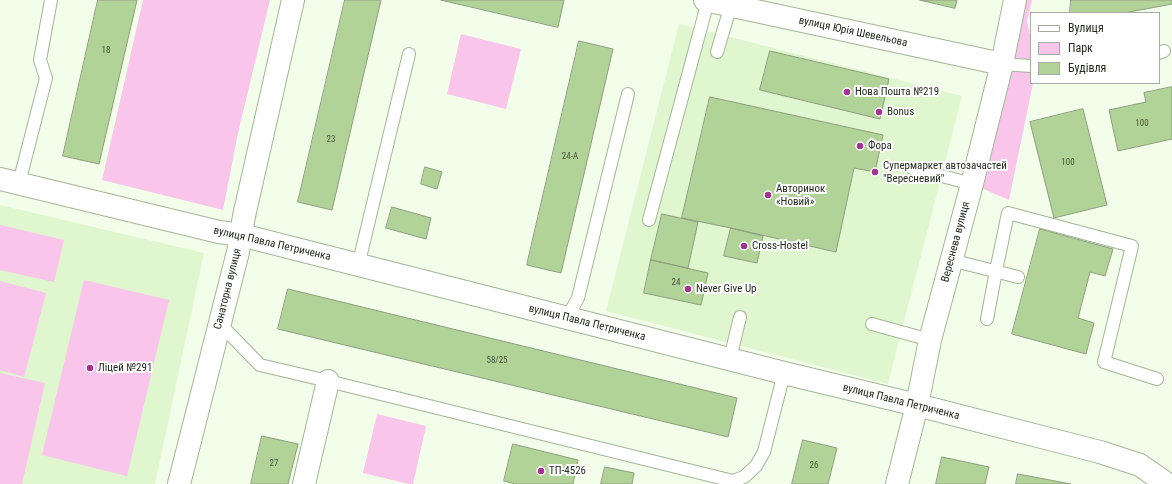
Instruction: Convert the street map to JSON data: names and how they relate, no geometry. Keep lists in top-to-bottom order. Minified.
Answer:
{"streets":{"street":["вулиця Юрія Шевельова","Вереснева вулиця","вулиця Павла Петриченка","Санаторна вулиця"]},"crossings":[["вулиця Юрія Шевельова","Вереснева вулиця"],["Вереснева вулиця","вулиця Павла Петриченка"],["вулиця Павла Петриченка","Санаторна вулиця"]],"places":["Нова Пошта №219","Bonus","Фора","Супермаркет автозачастей \"Вересневий\"","Авторинок «Новий»","Cross-Hostel","Never Give Up","Ліцей №291","ТП-4526"],"house_numbers":["18","100","23","24-А","100","24","58/25","27","26"],"legend":["Вулиця","Парк","Будівля"]}
